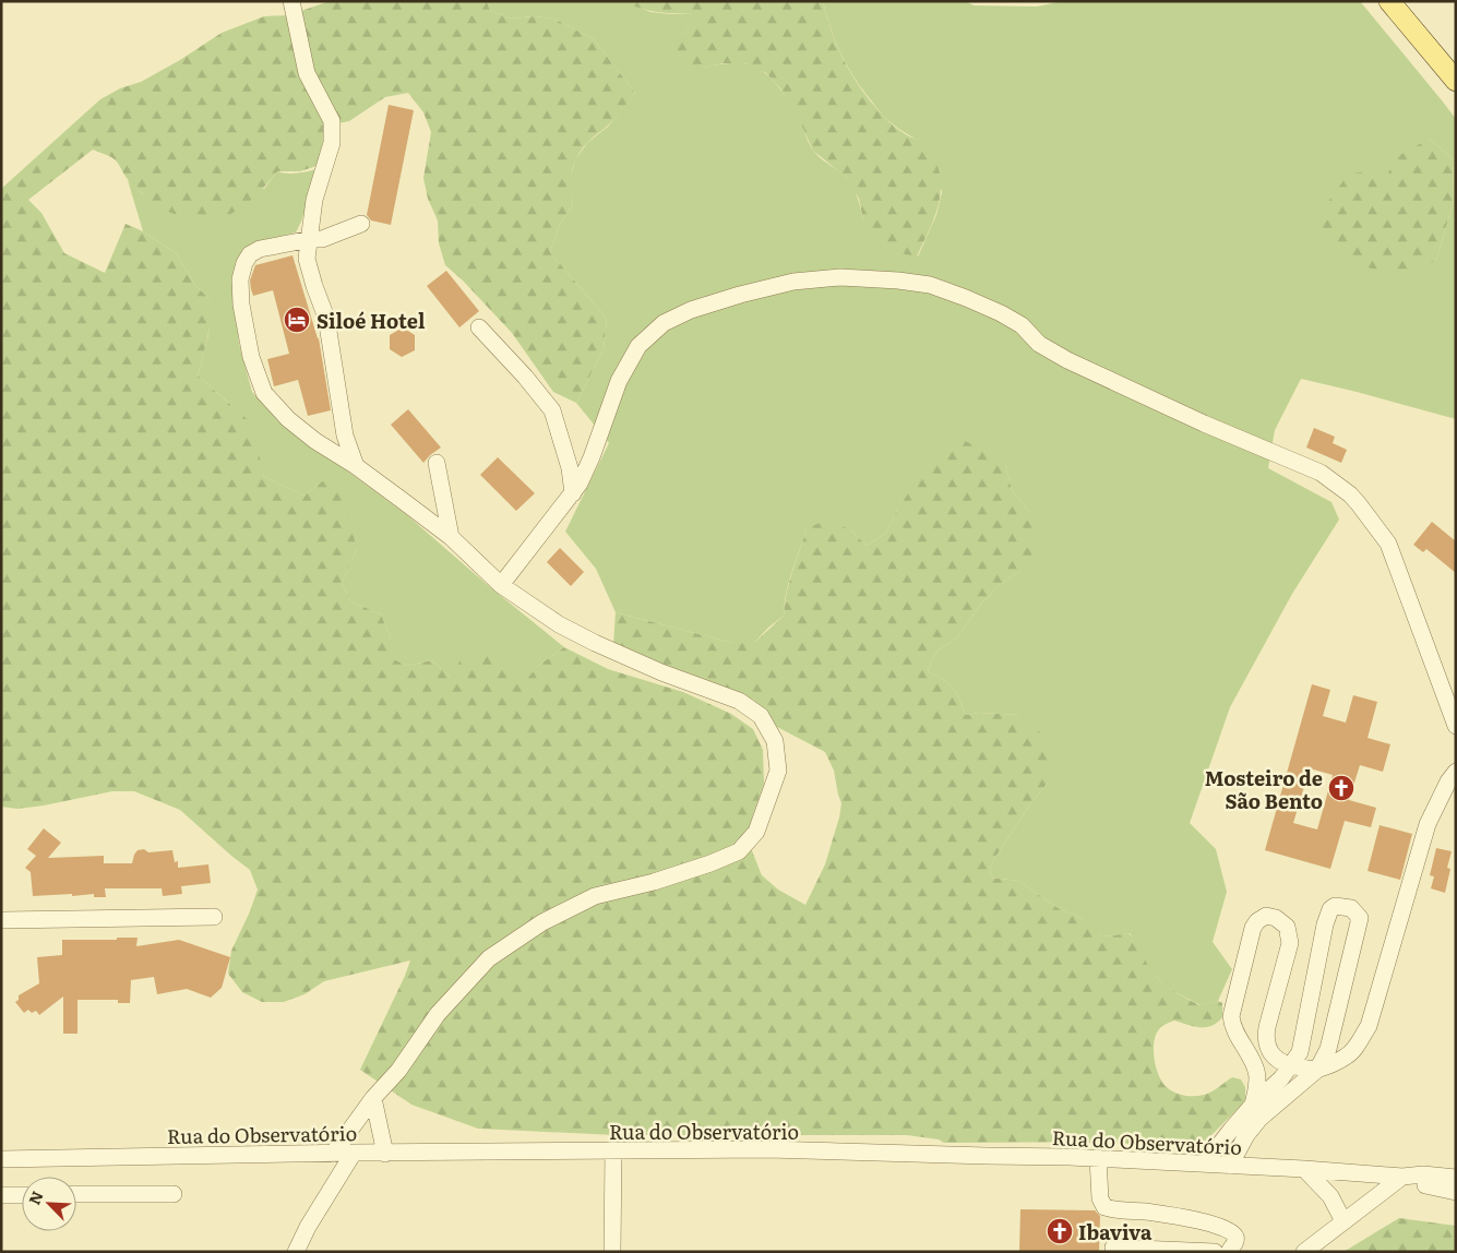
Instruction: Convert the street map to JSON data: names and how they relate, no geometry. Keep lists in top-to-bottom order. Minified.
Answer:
{"streets":{"street":["Rua do Observatório"]},"places":{"hotel":["Siloé Hotel"],"church":["Mosteiro de São Bento","Ibaviva"]},"north":"top left"}
